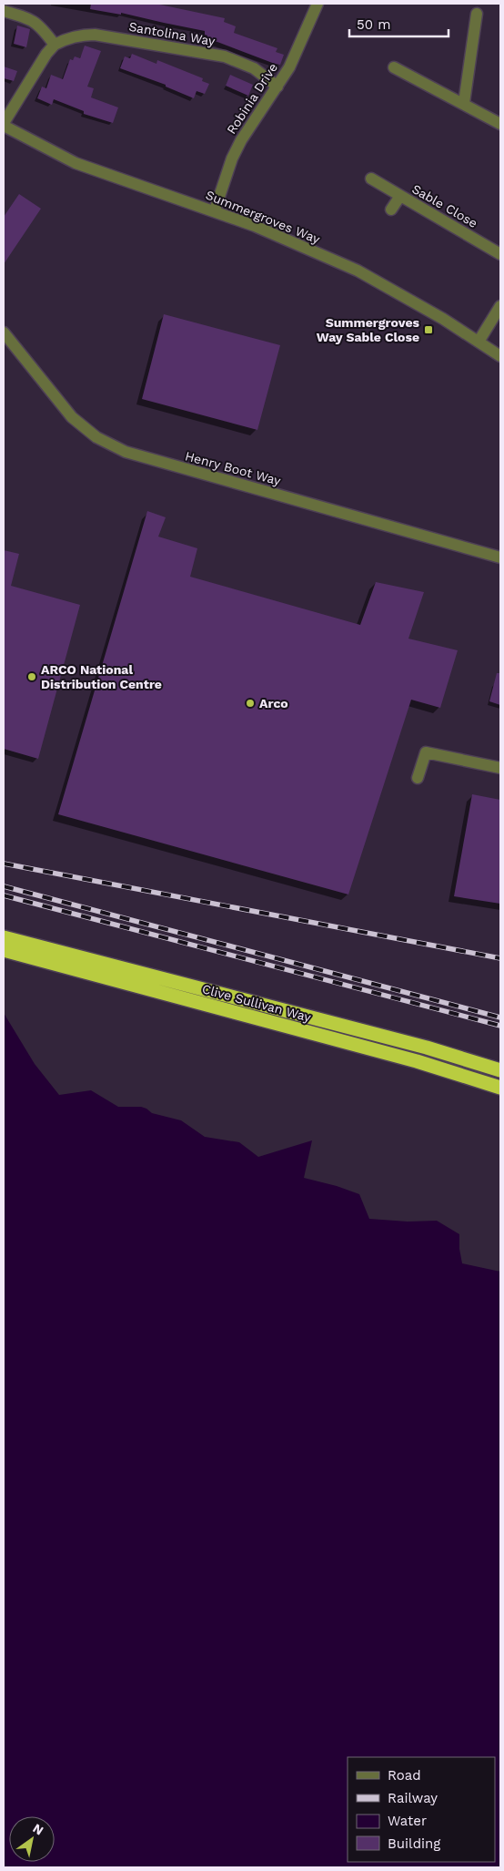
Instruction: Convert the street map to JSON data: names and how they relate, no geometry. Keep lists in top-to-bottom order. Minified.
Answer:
{"streets":{"highway":["Clive Sullivan Way"],"street":["Santolina Way","Robinia Drive","Sable Close","Summergroves Way","Henry Boot Way"]},"crossings":[["Santolina Way","Robinia Drive"],["Robinia Drive","Summergroves Way"]],"places":{"transit":["Summergroves Way Sable Close"],"other":["ARCO National Distribution Centre","Arco"]},"legend":["Road","Railway","Water","Building"],"scale_bar":"50 m","north":"top right"}
